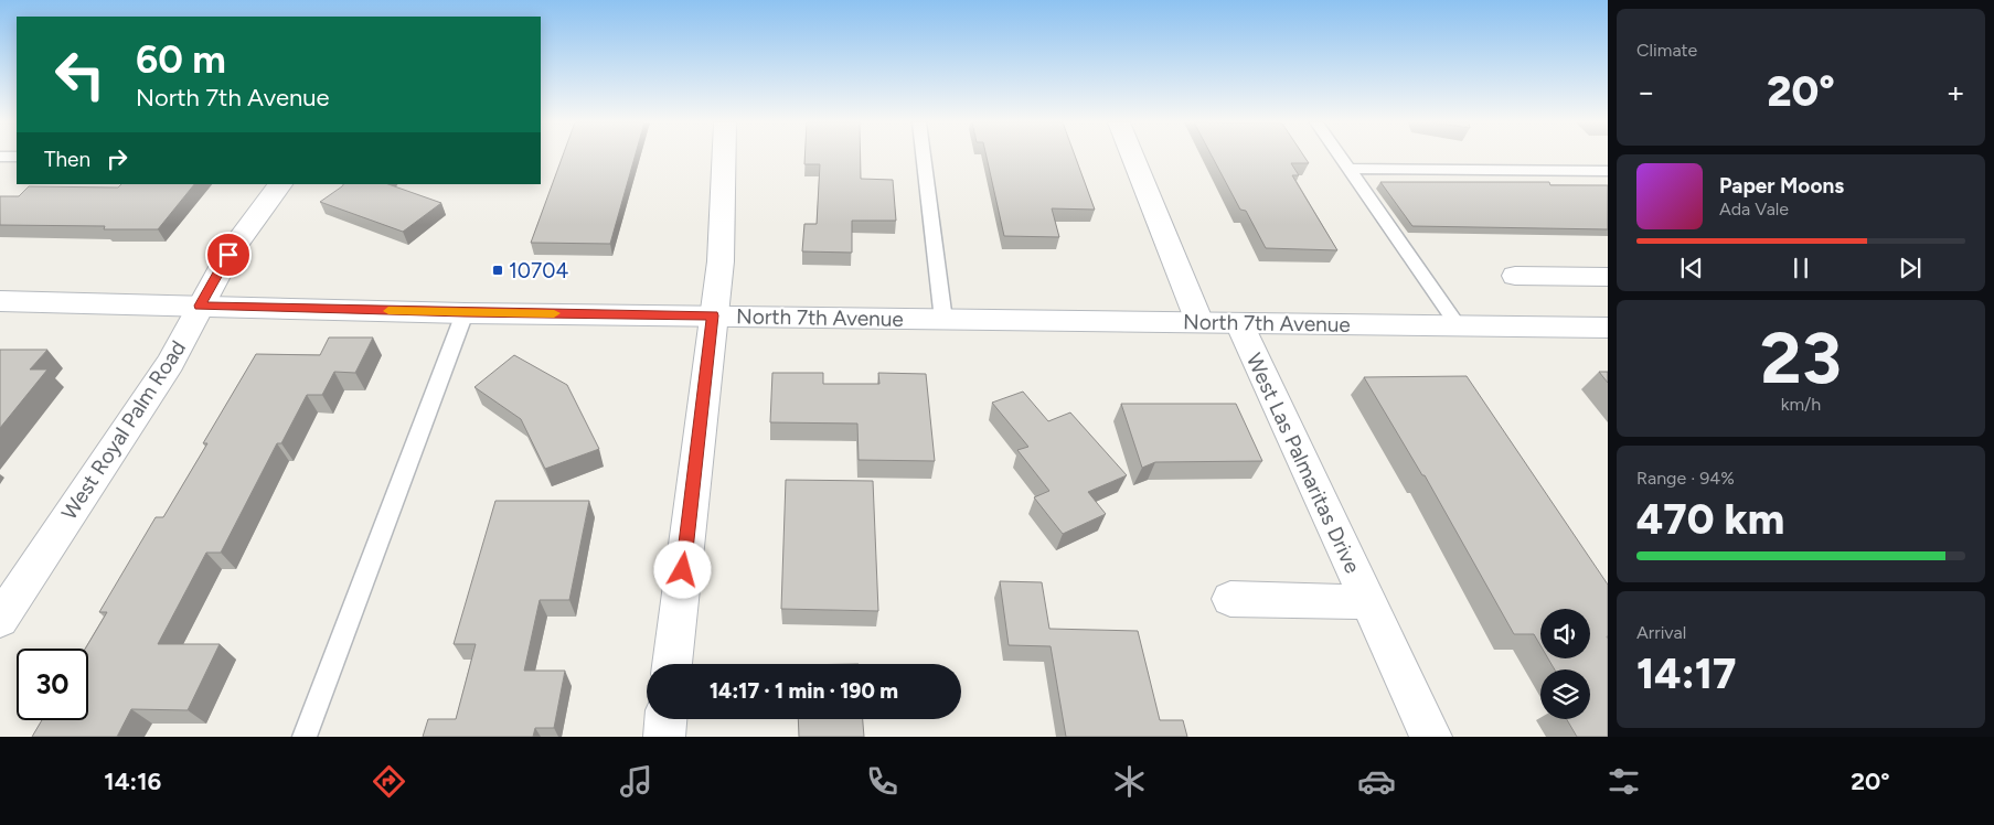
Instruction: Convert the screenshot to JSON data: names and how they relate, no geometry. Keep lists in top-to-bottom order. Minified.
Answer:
{"streets":{"street":["North 7th Avenue","West Royal Palm Road","West Las Palmaritas Drive"]},"crossings":[["North 7th Avenue","West Royal Palm Road"],["North 7th Avenue","West Las Palmaritas Drive"]],"places":{"transit":["10704"]},"page":{"tile":["Climate",["23","km/h"],["Range · 94%","470 km"],["Arrival","14:17"]],"turn":["60 m","North 7th Avenue"],"heat":["−","20°","+"],"then":"Then","song":["Paper Moons","Ada Vale"],"limit":"30","trip":"14:17 · 1 min · 190 m","tabs":["14:16","20°"]}}
